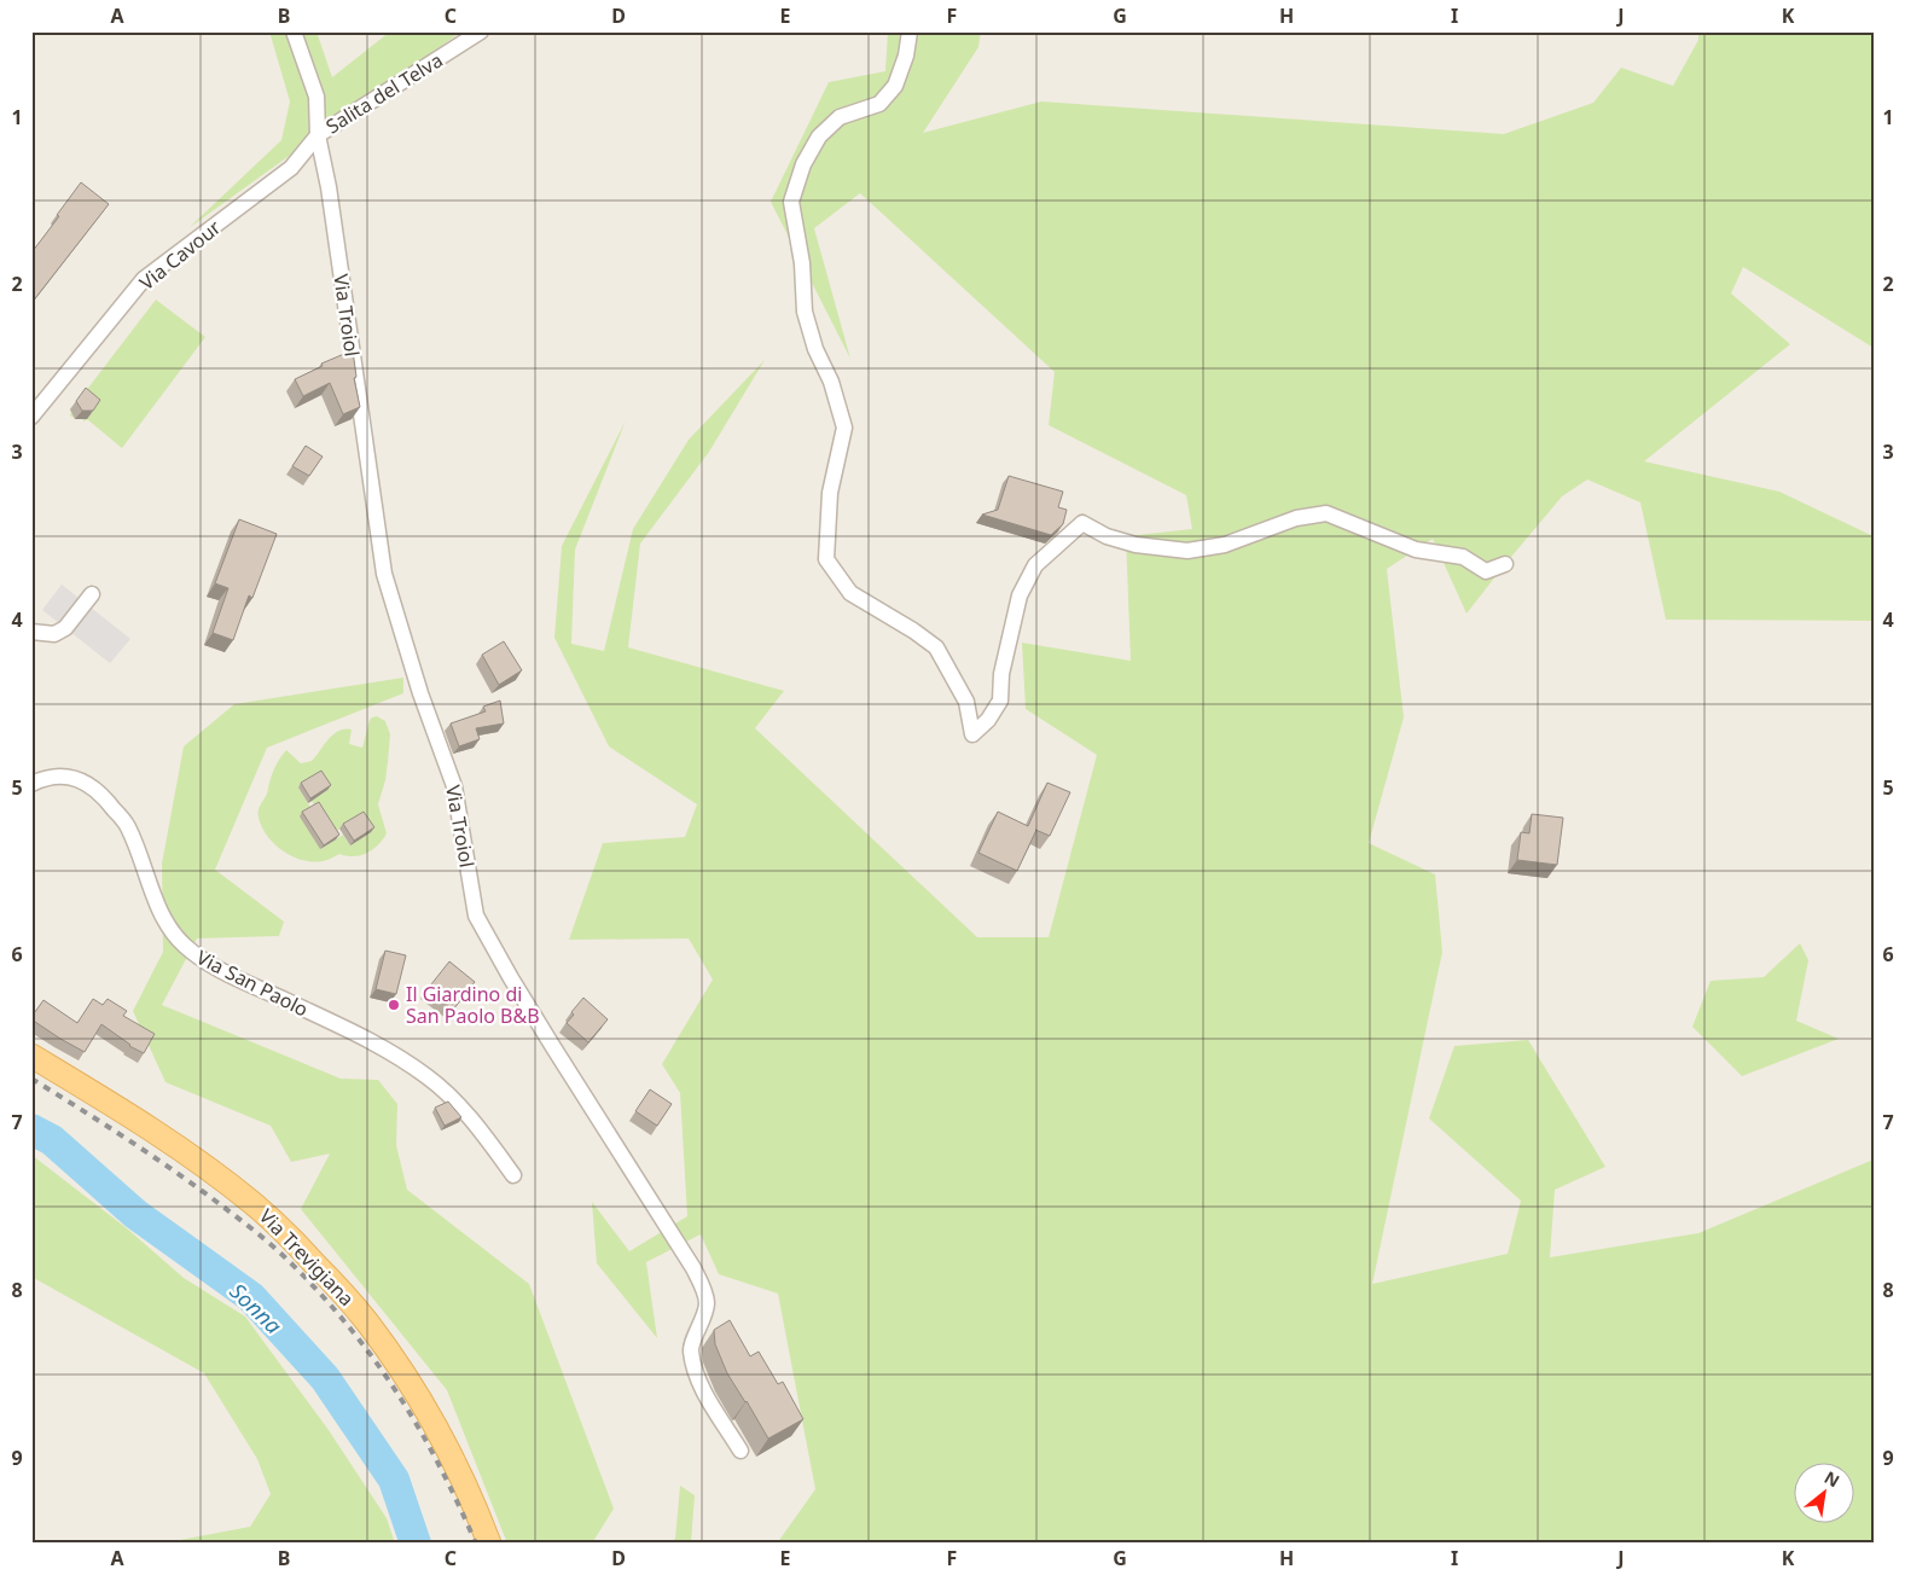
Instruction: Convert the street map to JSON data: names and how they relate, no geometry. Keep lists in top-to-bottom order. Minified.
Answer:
{"streets":{"main road":["Via Trevigiana"],"street":["Salita del Telva","Via Cavour","Via Troiol","Via San Paolo"]},"crossings":[["Salita del Telva","Via Cavour"],["Salita del Telva","Via Troiol"],["Via Cavour","Via Troiol"]],"water":["Sonna"],"places":["Il Giardino di San Paolo B&B"],"north":"top right","grid":{"columns":["A","B","C","D","E","F","G","H","I","J","K"],"rows":["1","2","3","4","5","6","7","8","9"]}}
